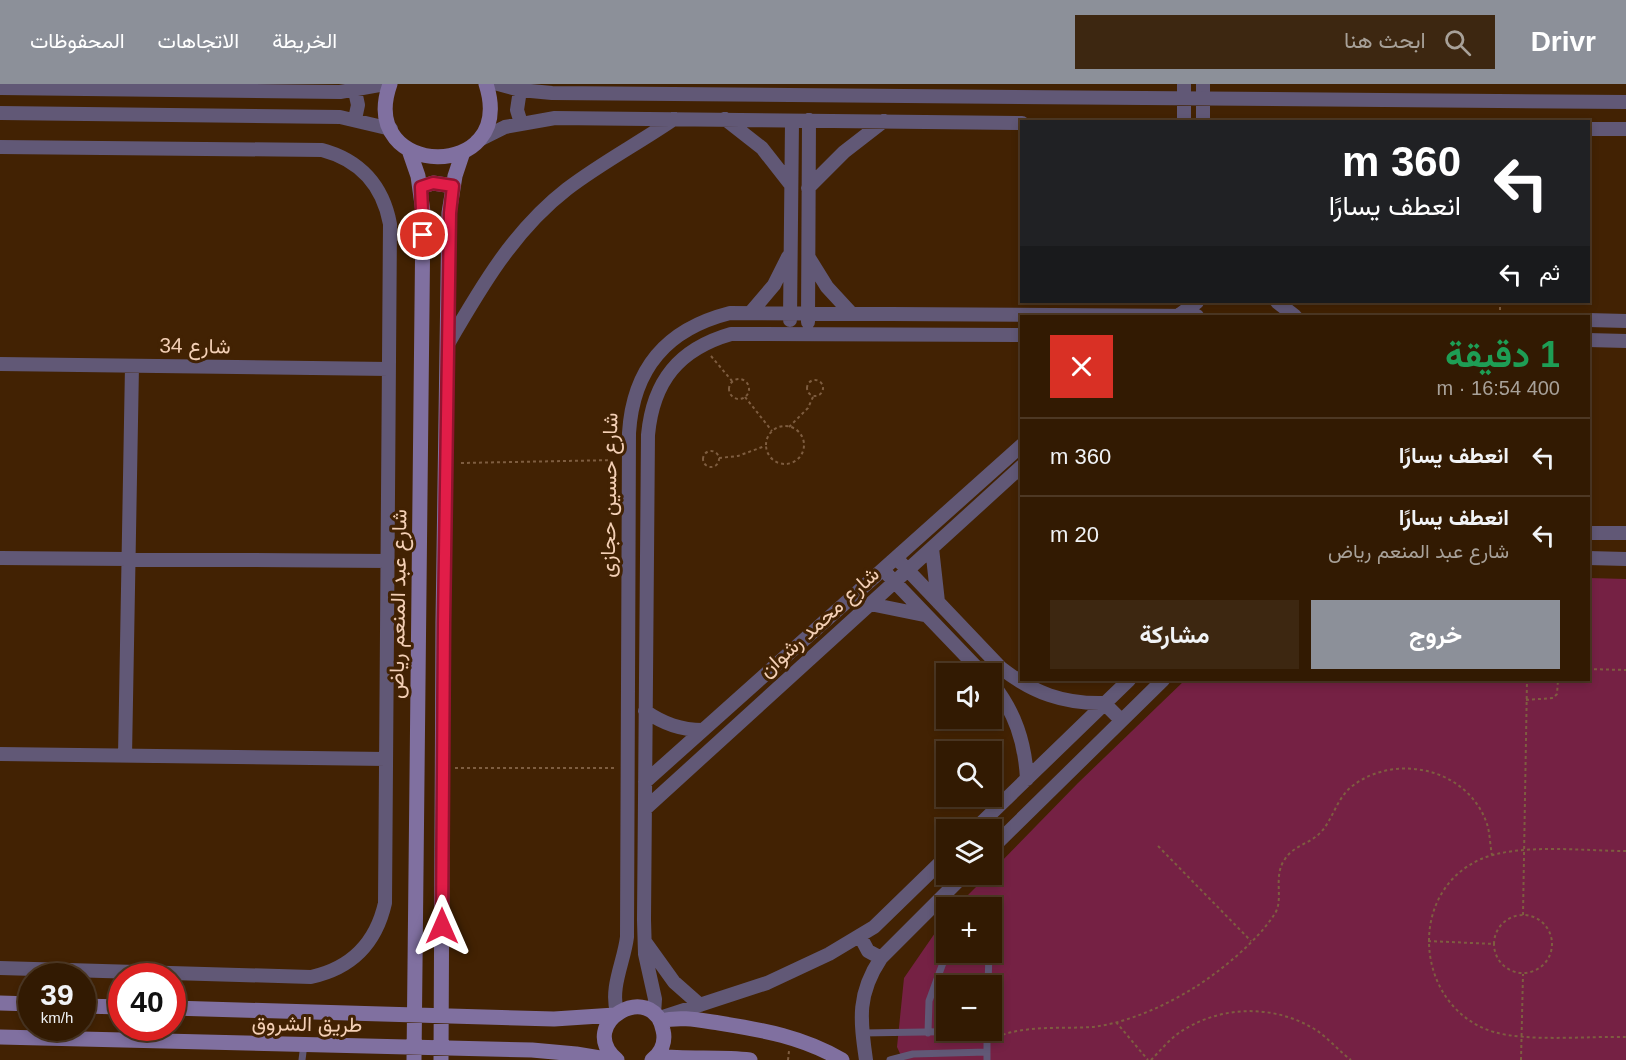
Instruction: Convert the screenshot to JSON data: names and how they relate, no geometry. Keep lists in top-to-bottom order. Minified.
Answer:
{"streets":{"street":["شارع 34","شارع حسين حجازى","شارع عبد المنعم رياض","شارع محمد رشوان","طريق الشروق"]},"crossings":[["شارع حسين حجازى","شارع محمد رشوان"],["شارع حسين حجازى","طريق الشروق"],["شارع عبد المنعم رياض","طريق الشروق"]],"page":{"header":"Drivr","search":"ابحث هنا","nav":["الخريطة","الاتجاهات","المحفوظات"],"turn":["360 m","انعطف يسارًا"],"then":"ثم","heading":["1 دقيقة","400 m · 16:54"],"list":[{"name":"انعطف يسارًا","value":"360 m"},{"name":"انعطف يسارًا","note":"شارع عبد المنعم رياض","value":"20 m"}],"buttons":["خروج","مشاركة"],"map_buttons":["+","−"],"speed":"39 km/h","limit":"40"}}
